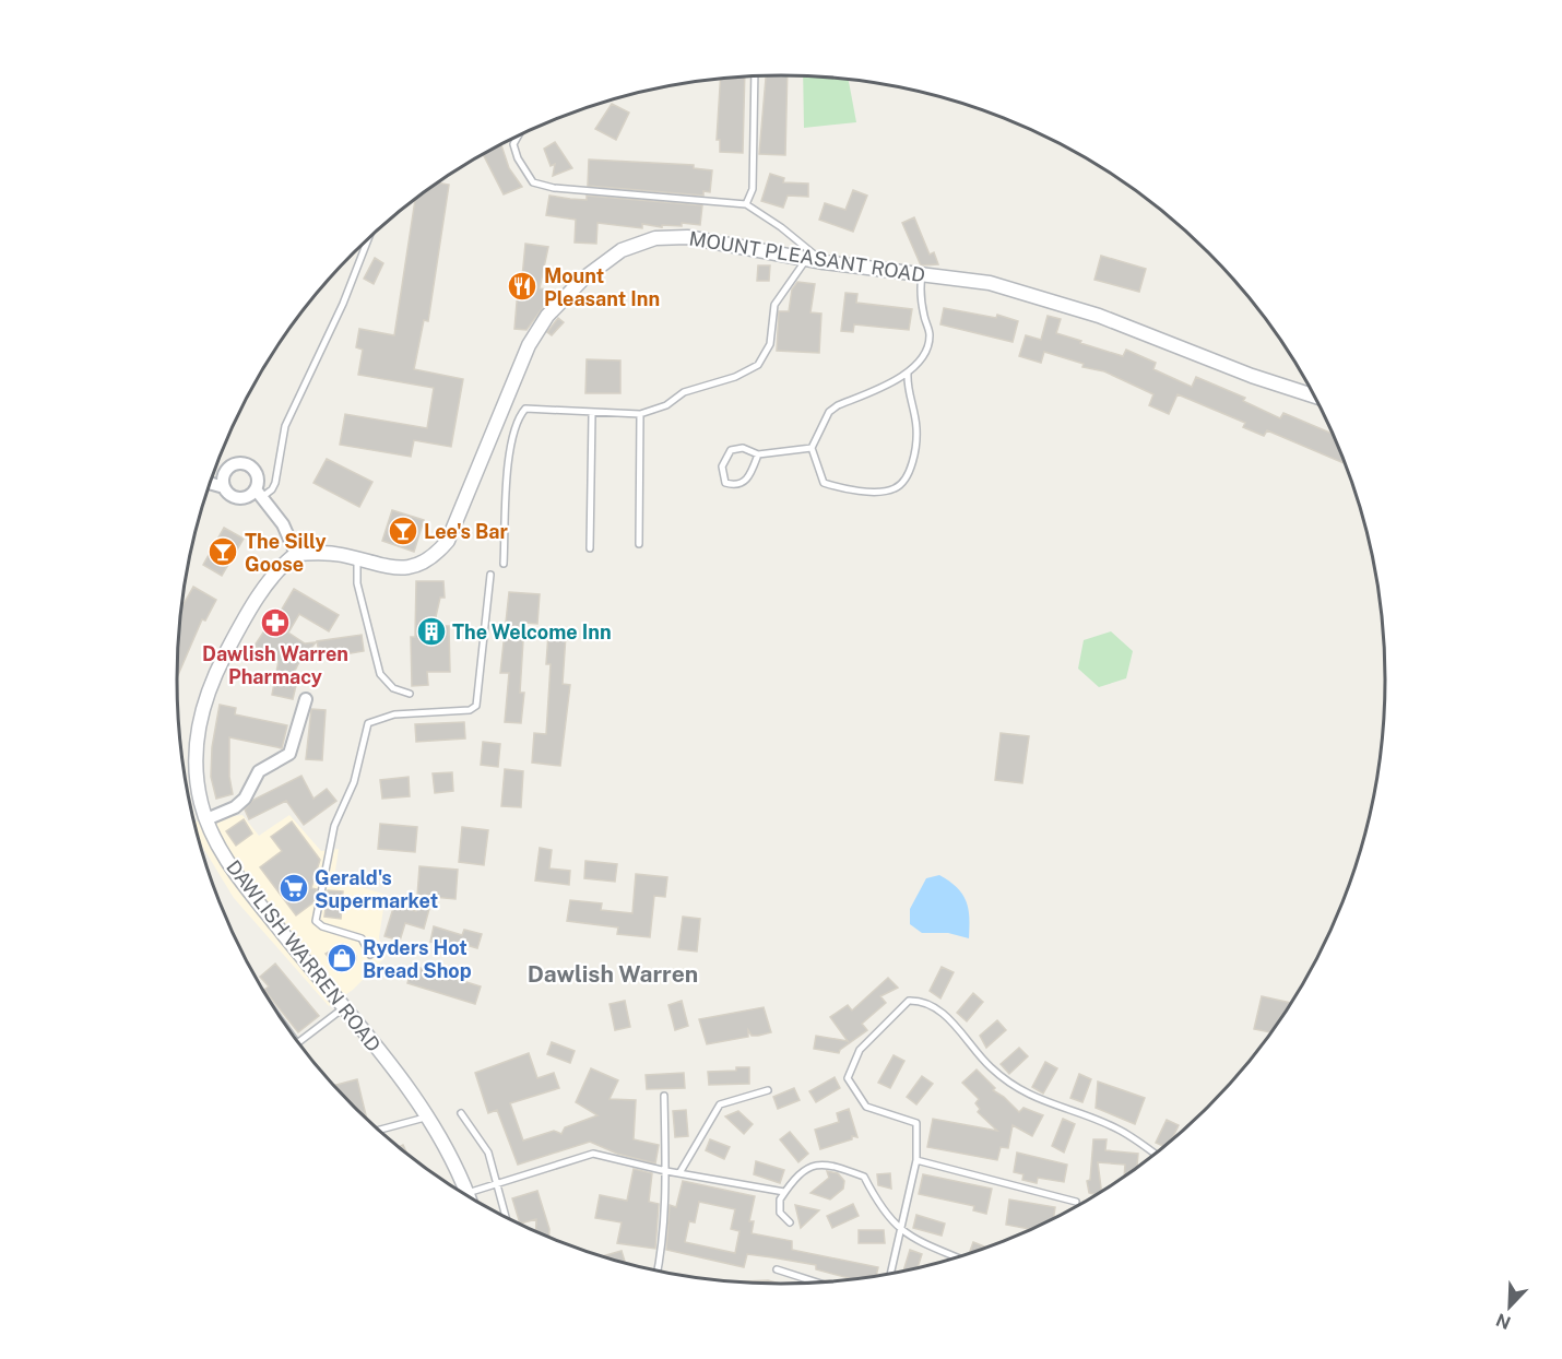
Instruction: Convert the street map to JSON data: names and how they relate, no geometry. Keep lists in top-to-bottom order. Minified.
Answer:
{"streets":{"street":["MOUNT PLEASANT ROAD","DAWLISH WARREN ROAD"]},"crossings":[["MOUNT PLEASANT ROAD","DAWLISH WARREN ROAD"]],"districts":["Dawlish Warren"],"places":{"restaurant":["Mount Pleasant Inn"],"bar":["Lee's Bar","The Silly Goose"],"pharmacy":["Dawlish Warren Pharmacy"],"building":["The Welcome Inn"],"supermarket":["Gerald's Supermarket"],"shop":["Ryders Hot Bread Shop"]},"north":"bottom left"}
